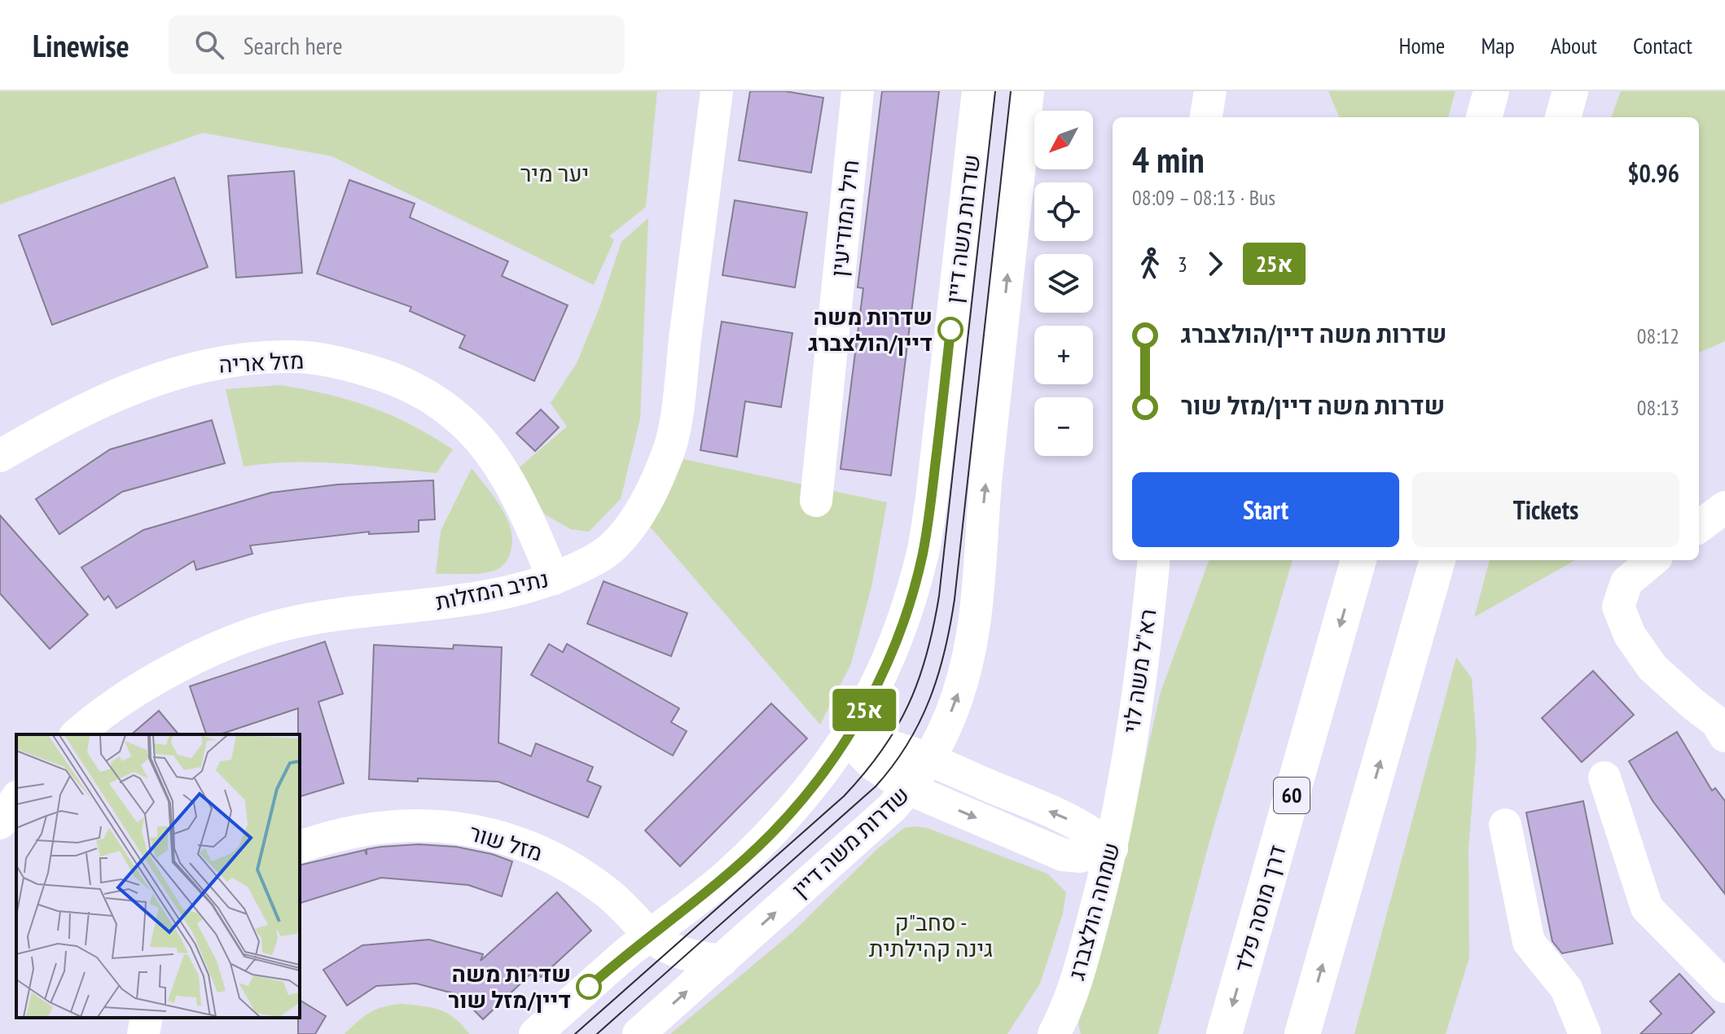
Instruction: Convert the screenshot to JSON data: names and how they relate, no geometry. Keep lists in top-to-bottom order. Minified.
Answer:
{"streets":{"highway":["60","דרך מוסה פלד"],"street":["חיל המודיעין","שדרות משה דיין","מזל אריה","נתיב המזלות","רא\"ל משה לוי","מזל שור","שמחה הולצברג"]},"crossings":[["שדרות משה דיין","מזל שור"],["מזל אריה","נתיב המזלות"],["רא\"ל משה לוי","שמחה הולצברג"]],"parks":["יער מיר","סחב\"ק - גינה קהילתית"],"places":["שדרות משה דיין/הולצברג","שדרות משה דיין/מזל שור"],"lines":["bus line 25א"],"north":"bottom left","page":{"header":"Linewise","search":"Search here","nav":["Home","Map","About","Contact"],"on_map":"25א","map_buttons":["+","−"],"heading":["4 min","08:09 – 08:13 · Bus","$0.96"],"legs":["3","25א"],"list":[{"name":"שדרות משה דיין/הולצברג","value":"08:12"},{"name":"שדרות משה דיין/מזל שור","value":"08:13"}],"buttons":["Start","Tickets"]}}
